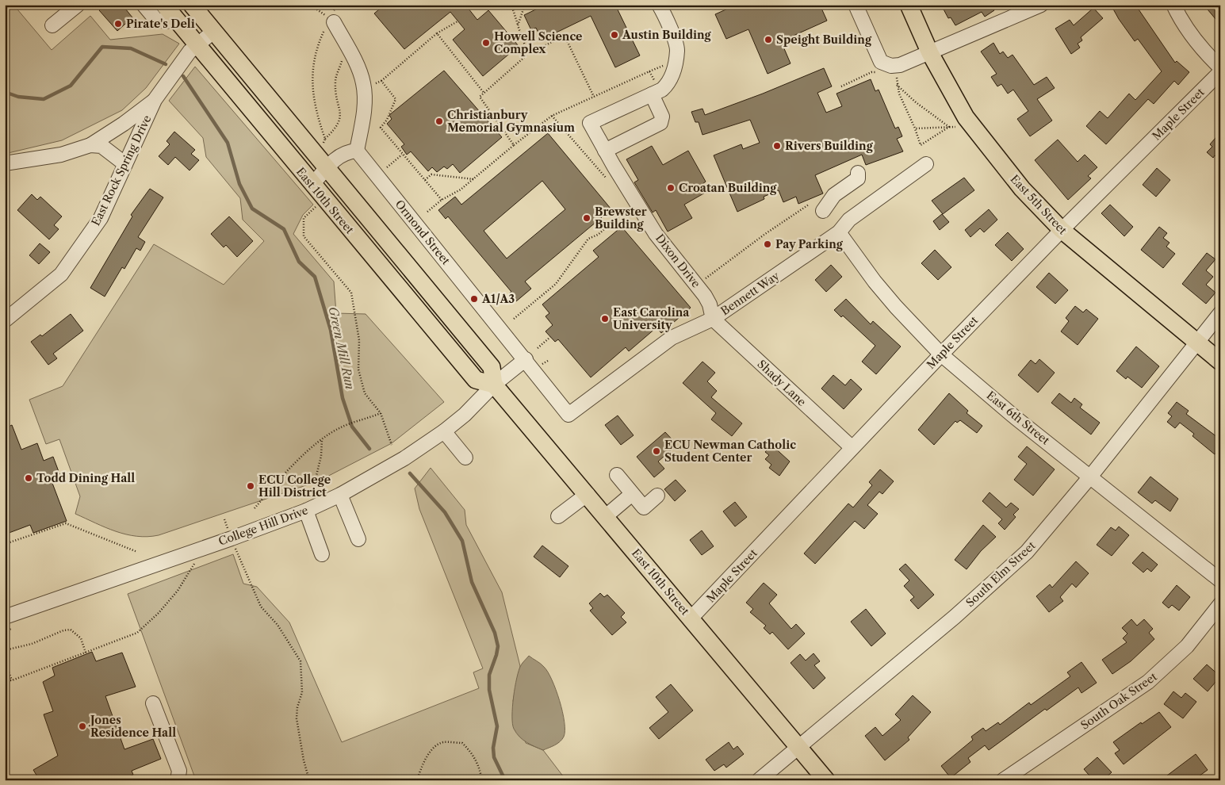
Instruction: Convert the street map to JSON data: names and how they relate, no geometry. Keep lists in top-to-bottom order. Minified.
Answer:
{"streets":{"main road":["East 10th Street","East 5th Street"],"street":["Maple Street","East Rock Spring Drive","Ormond Street","Dixon Drive","Bennett Way","Shady Lane","East 6th Street","College Hill Drive","South Elm Street","South Oak Street"]},"crossings":[["Maple Street","East 10th Street"],["Maple Street","East 5th Street"],["Maple Street","Shady Lane"],["Maple Street","East 6th Street"],["East Rock Spring Drive","East 10th Street"],["East 10th Street","College Hill Drive"],["East 10th Street","South Elm Street"],["East 5th Street","South Elm Street"],["Ormond Street","Bennett Way"],["Dixon Drive","Bennett Way"],["Dixon Drive","Shady Lane"],["Bennett Way","Shady Lane"],["Bennett Way","East 6th Street"],["East 6th Street","South Elm Street"]],"water":["Green Mill Run"],"places":["Pirate's Deli","Austin Building","Speight Building","Howell Science Complex","Christianbury Memorial Gymnasium","Rivers Building","Croatan Building","Brewster Building","Pay Parking","A1/A3","East Carolina University","ECU Newman Catholic Student Center","Todd Dining Hall","ECU College Hill District","Jones Residence Hall"]}
